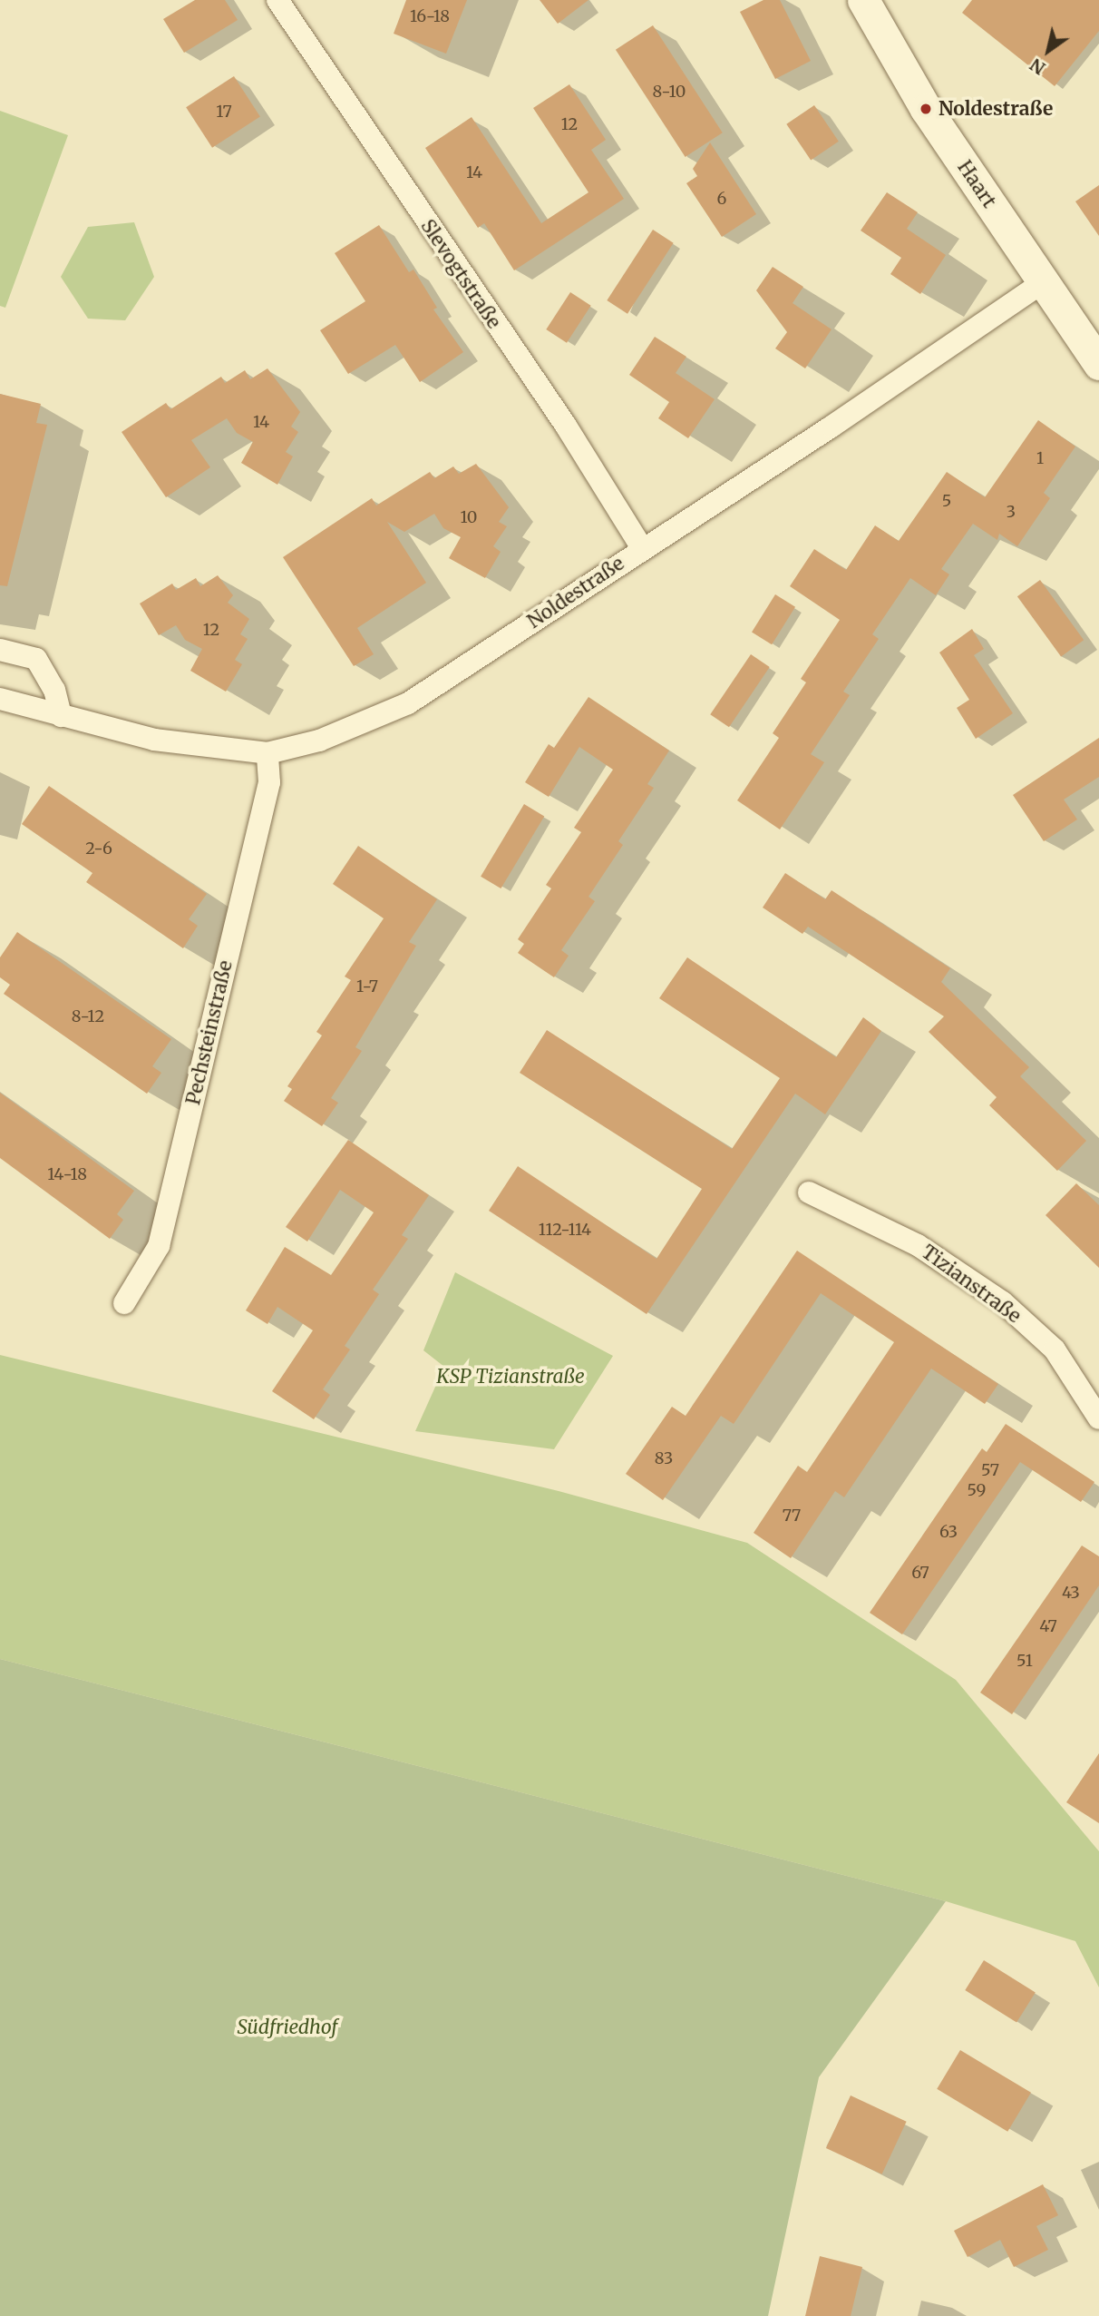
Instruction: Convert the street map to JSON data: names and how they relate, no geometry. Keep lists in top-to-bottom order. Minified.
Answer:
{"streets":{"main road":["Haart"],"street":["Slevogtstraße","Noldestraße","Pechsteinstraße","Tizianstraße"]},"crossings":[["Haart","Noldestraße"],["Slevogtstraße","Noldestraße"],["Noldestraße","Pechsteinstraße"]],"parks":["KSP Tizianstraße","Südfriedhof"],"places":["Noldestraße"],"house_numbers":["16-18","8-10","17","12","14","6","14","1","5","3","10","12","2-6","1-7","8-12","14-18","112-114","83","57","59","77","63","67","43","47","51"],"north":"bottom left"}
